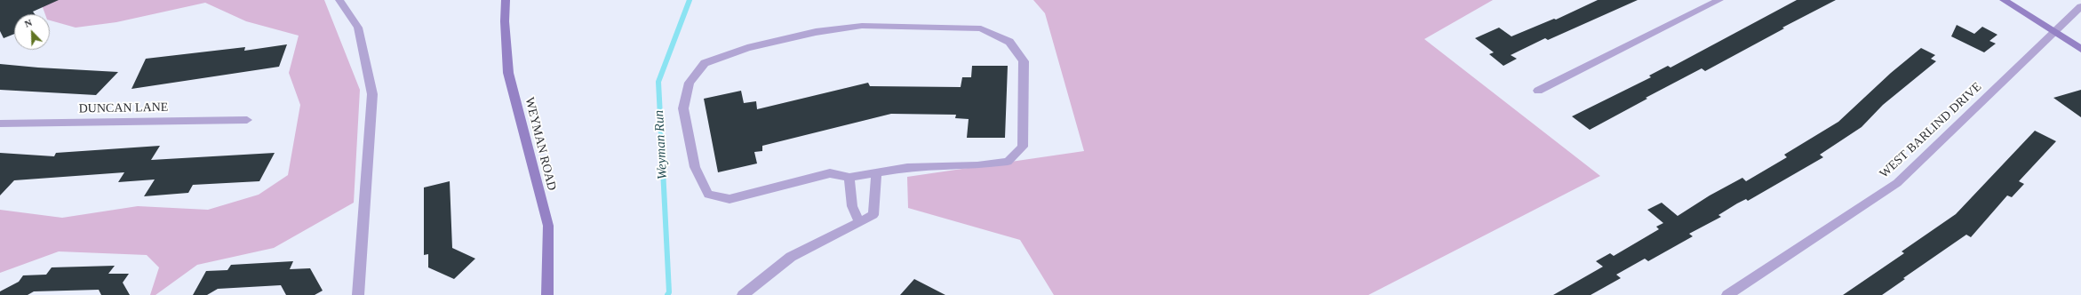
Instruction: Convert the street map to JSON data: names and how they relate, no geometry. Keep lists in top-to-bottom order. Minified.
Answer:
{"streets":{"street":["DUNCAN LANE","WEST BARLIND DRIVE","WEYMAN ROAD"]},"water":["Weyman Run"],"north":"top left"}
